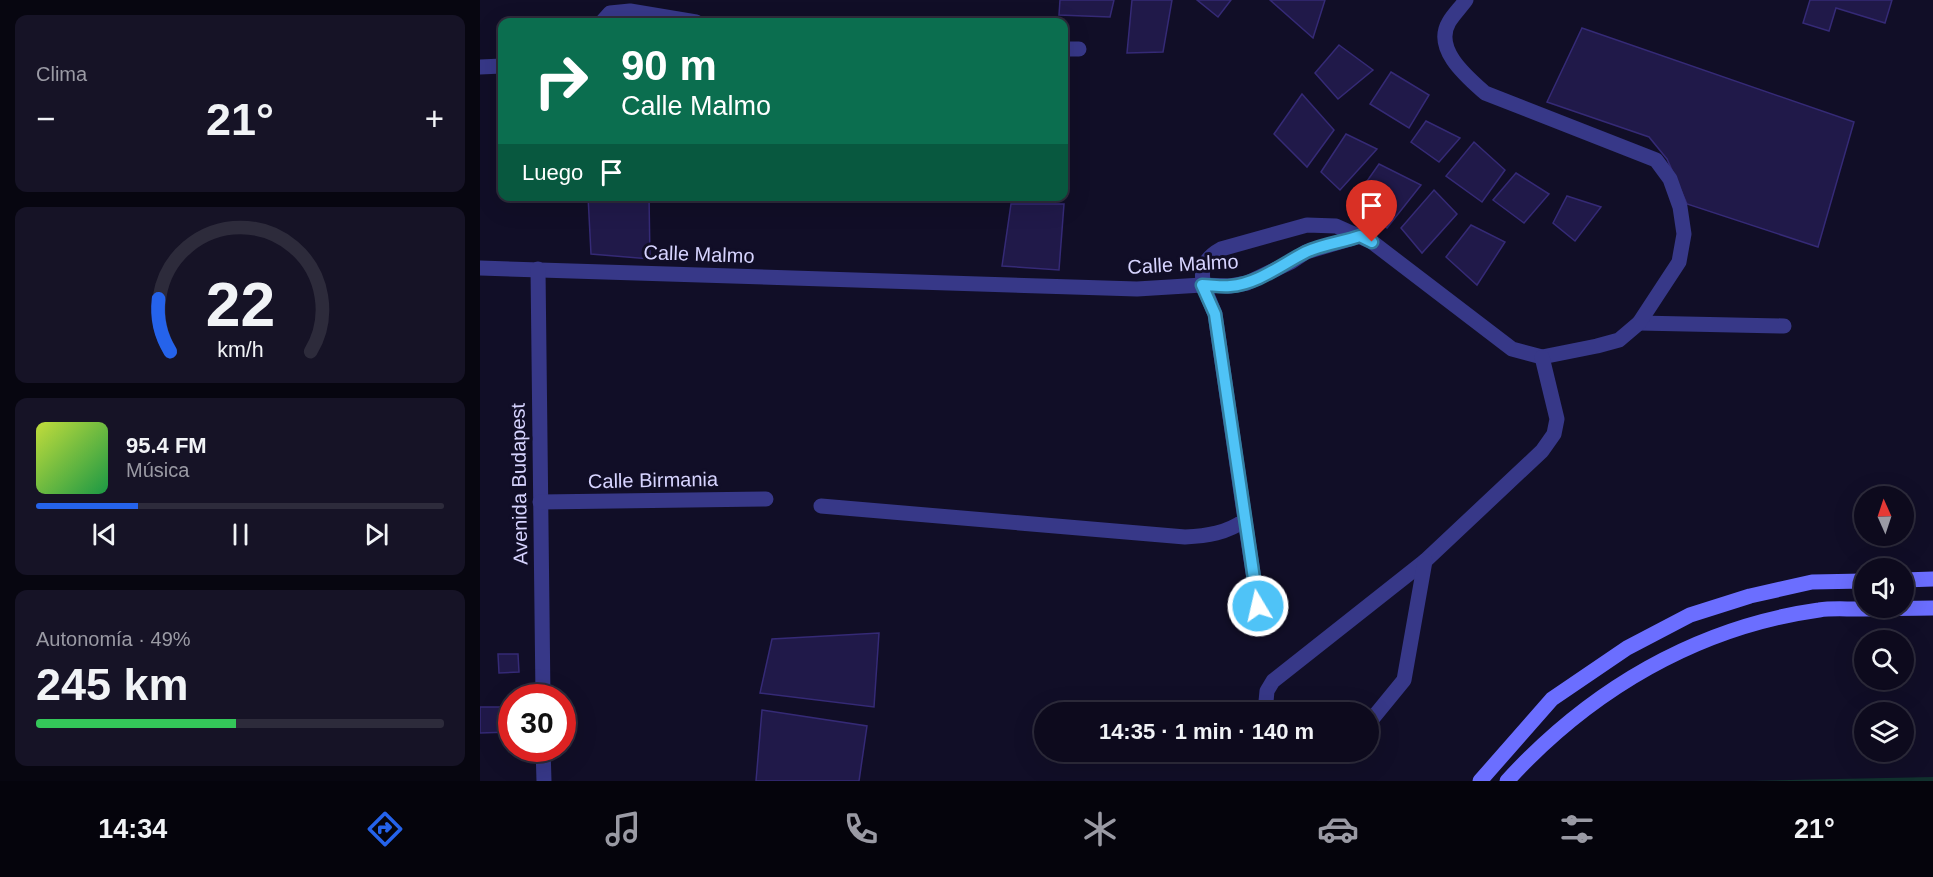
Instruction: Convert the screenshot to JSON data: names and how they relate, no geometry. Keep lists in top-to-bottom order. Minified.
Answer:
{"streets":{"street":["Calle Malmo","Calle Birmania","Avenida Budapest"]},"crossings":[["Calle Malmo","Avenida Budapest"],["Calle Birmania","Avenida Budapest"]],"north":"top","page":{"tile":["Clima",["Autonomía · 49%","245 km"]],"turn":["90 m","Calle Malmo"],"heat":["−","21°","+"],"then":"Luego","song":["95.4 FM","Música"],"limit":"30","trip":"14:35 · 1 min · 140 m","tabs":["14:34","21°"],"gauge":["22","km/h"]}}
